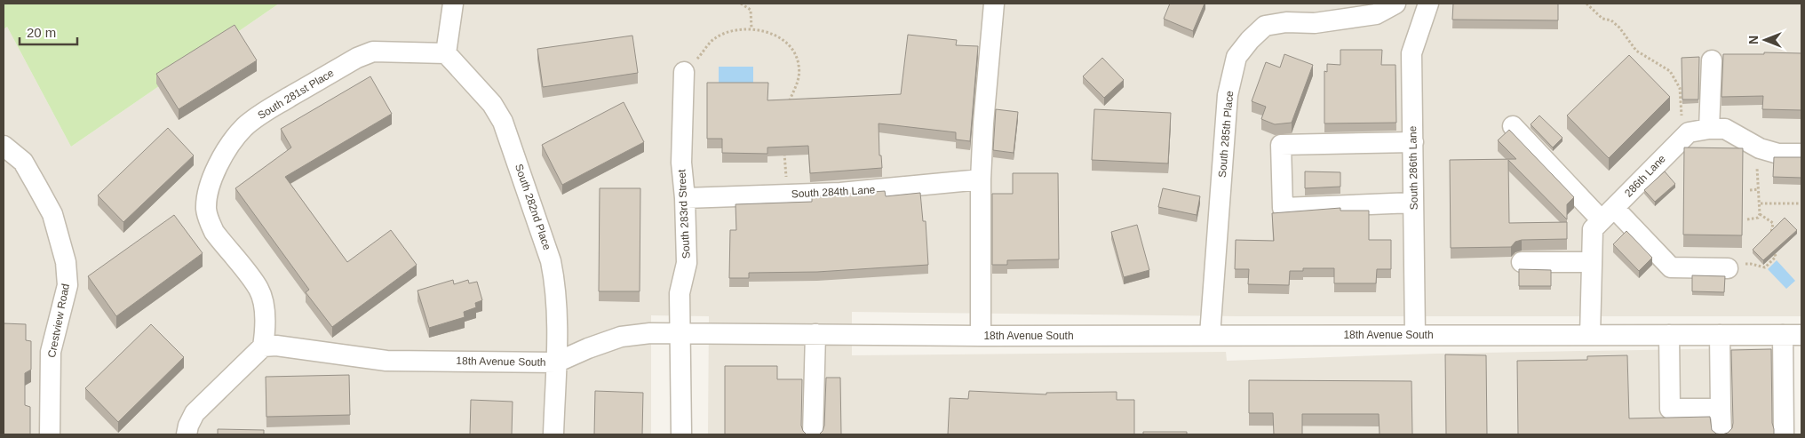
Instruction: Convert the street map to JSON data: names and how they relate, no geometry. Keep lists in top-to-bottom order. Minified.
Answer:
{"streets":{"street":["South 281st Place","South 285th Place","South 286th Lane","286th Lane","South 284th Lane","South 282nd Place","South 283rd Street","Crestview Road","18th Avenue South"]},"crossings":[["South 281st Place","South 282nd Place"],["South 281st Place","18th Avenue South"],["South 285th Place","18th Avenue South"],["South 286th Lane","18th Avenue South"],["286th Lane","18th Avenue South"],["South 284th Lane","South 283rd Street"],["South 282nd Place","18th Avenue South"],["South 283rd Street","18th Avenue South"]],"scale_bar":"20 m","north":"left"}
